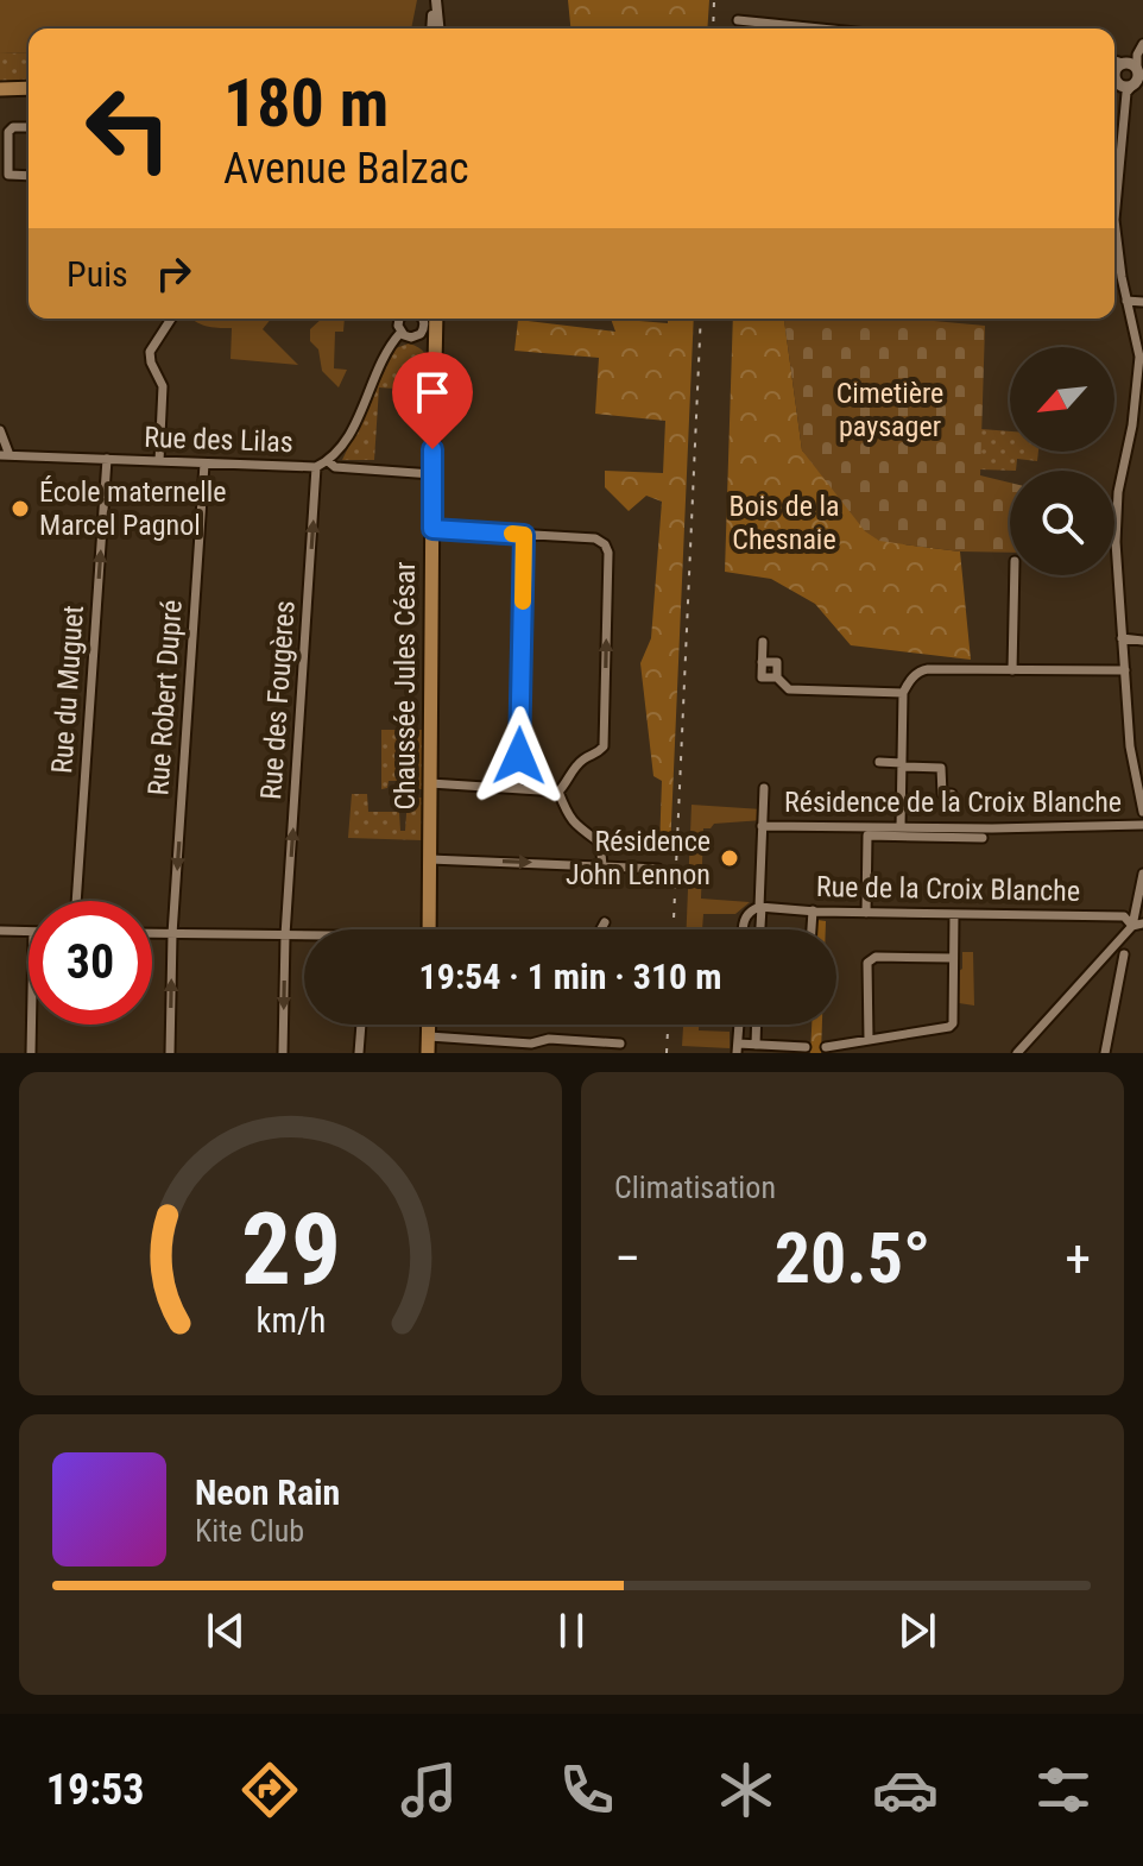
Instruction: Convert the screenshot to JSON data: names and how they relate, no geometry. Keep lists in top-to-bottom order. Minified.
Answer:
{"streets":{"main road":["Chaussée Jules César"],"street":["Rue des Lilas","Rue du Muguet","Rue Robert Dupré","Rue des Fougères","Résidence de la Croix Blanche","Rue de la Croix Blanche"]},"crossings":[["Rue des Lilas","Chaussée Jules César"],["Rue des Lilas","Rue du Muguet"],["Rue des Lilas","Rue Robert Dupré"],["Rue des Lilas","Rue des Fougères"]],"one_way":["Rue du Muguet"],"parks":["Cimetière paysager","Bois de la Chesnaie"],"places":["École maternelle Marcel Pagnol","Résidence John Lennon"],"north":"bottom left","page":{"turn":["180 m","Avenue Balzac"],"then":"Puis","limit":"30","trip":"19:54 · 1 min · 310 m","tile":"Climatisation","heat":["−","20.5°","+"],"song":["Neon Rain","Kite Club"],"tabs":"19:53","gauge":["29","km/h"]}}
